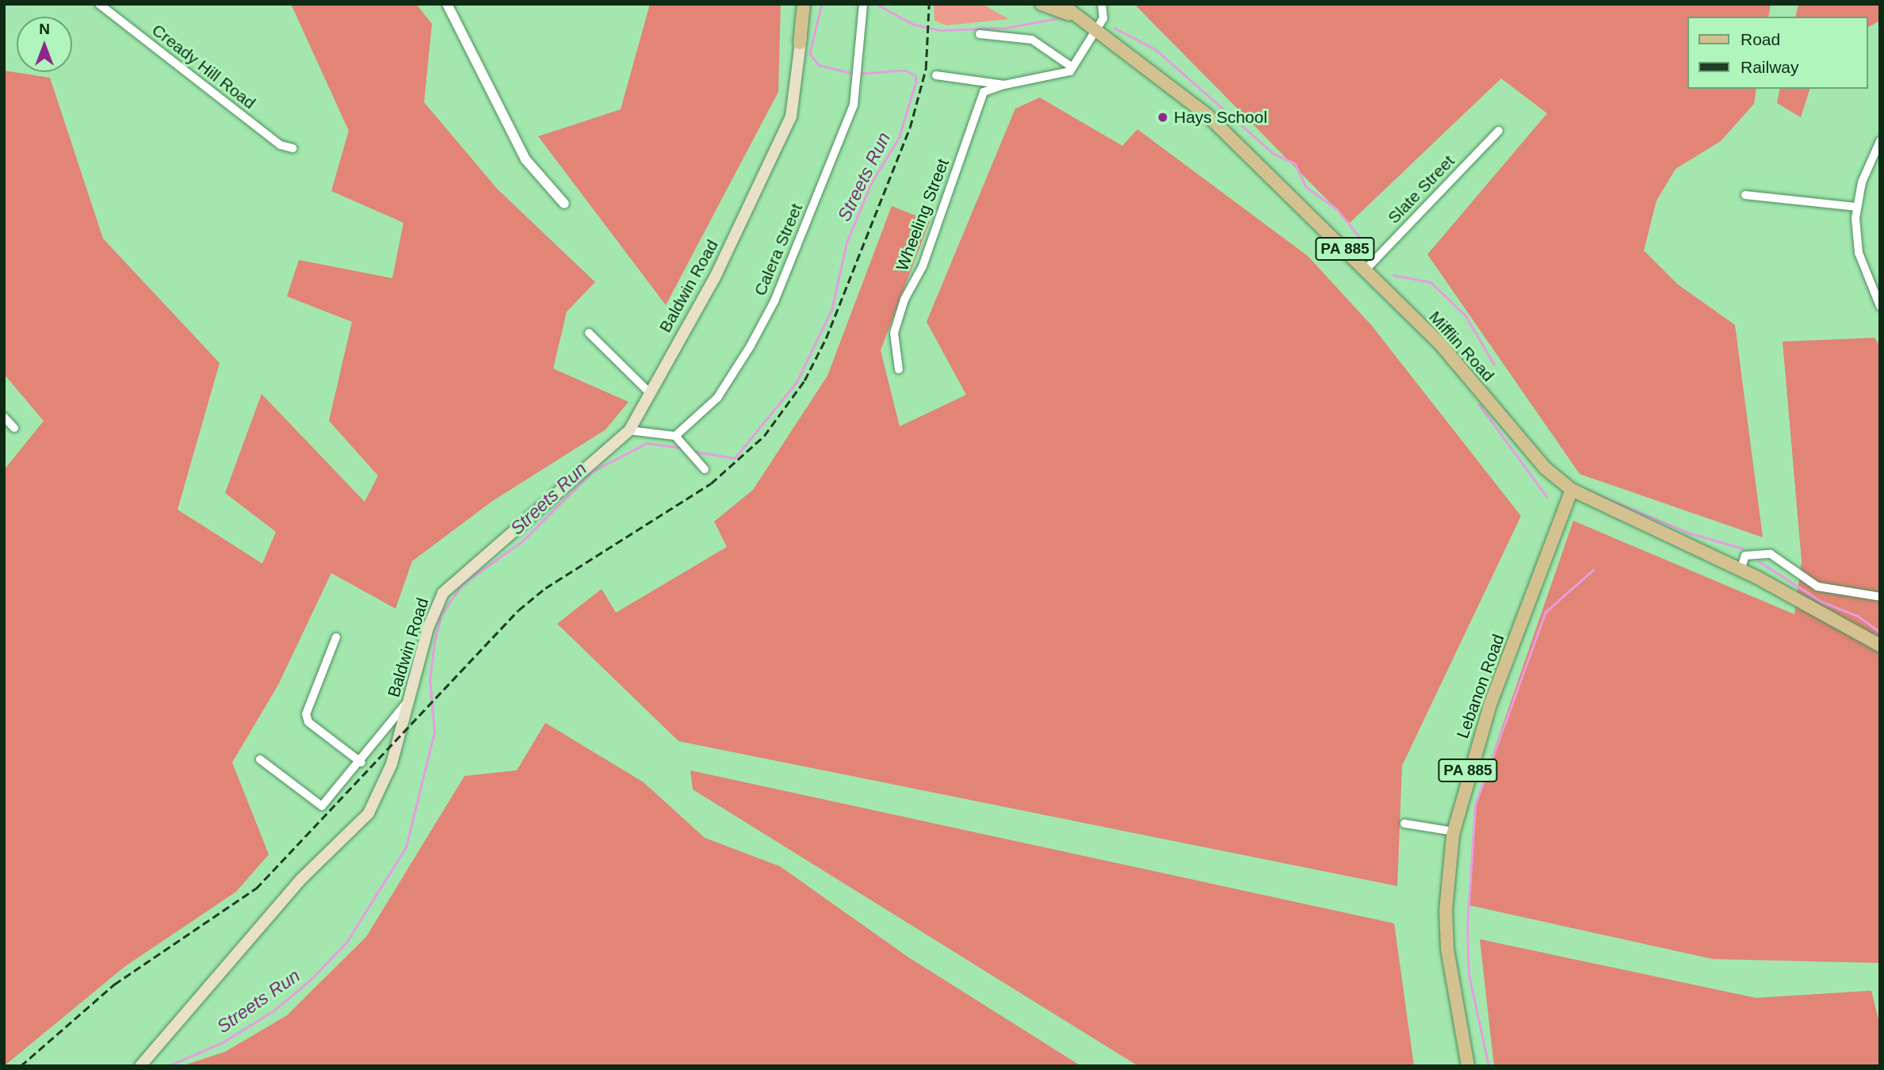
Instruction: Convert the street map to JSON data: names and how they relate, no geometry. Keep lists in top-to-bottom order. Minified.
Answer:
{"streets":{"main road":["PA 885","Baldwin Road","Mifflin Road","Lebanon Road"],"street":["Cready Hill Road","Slate Street","Wheeling Street","Calera Street"]},"crossings":[["Slate Street","Mifflin Road"],["Mifflin Road","Lebanon Road"]],"water":["Streets Run"],"places":["Hays School"],"legend":["Road","Railway"],"north":"top"}
